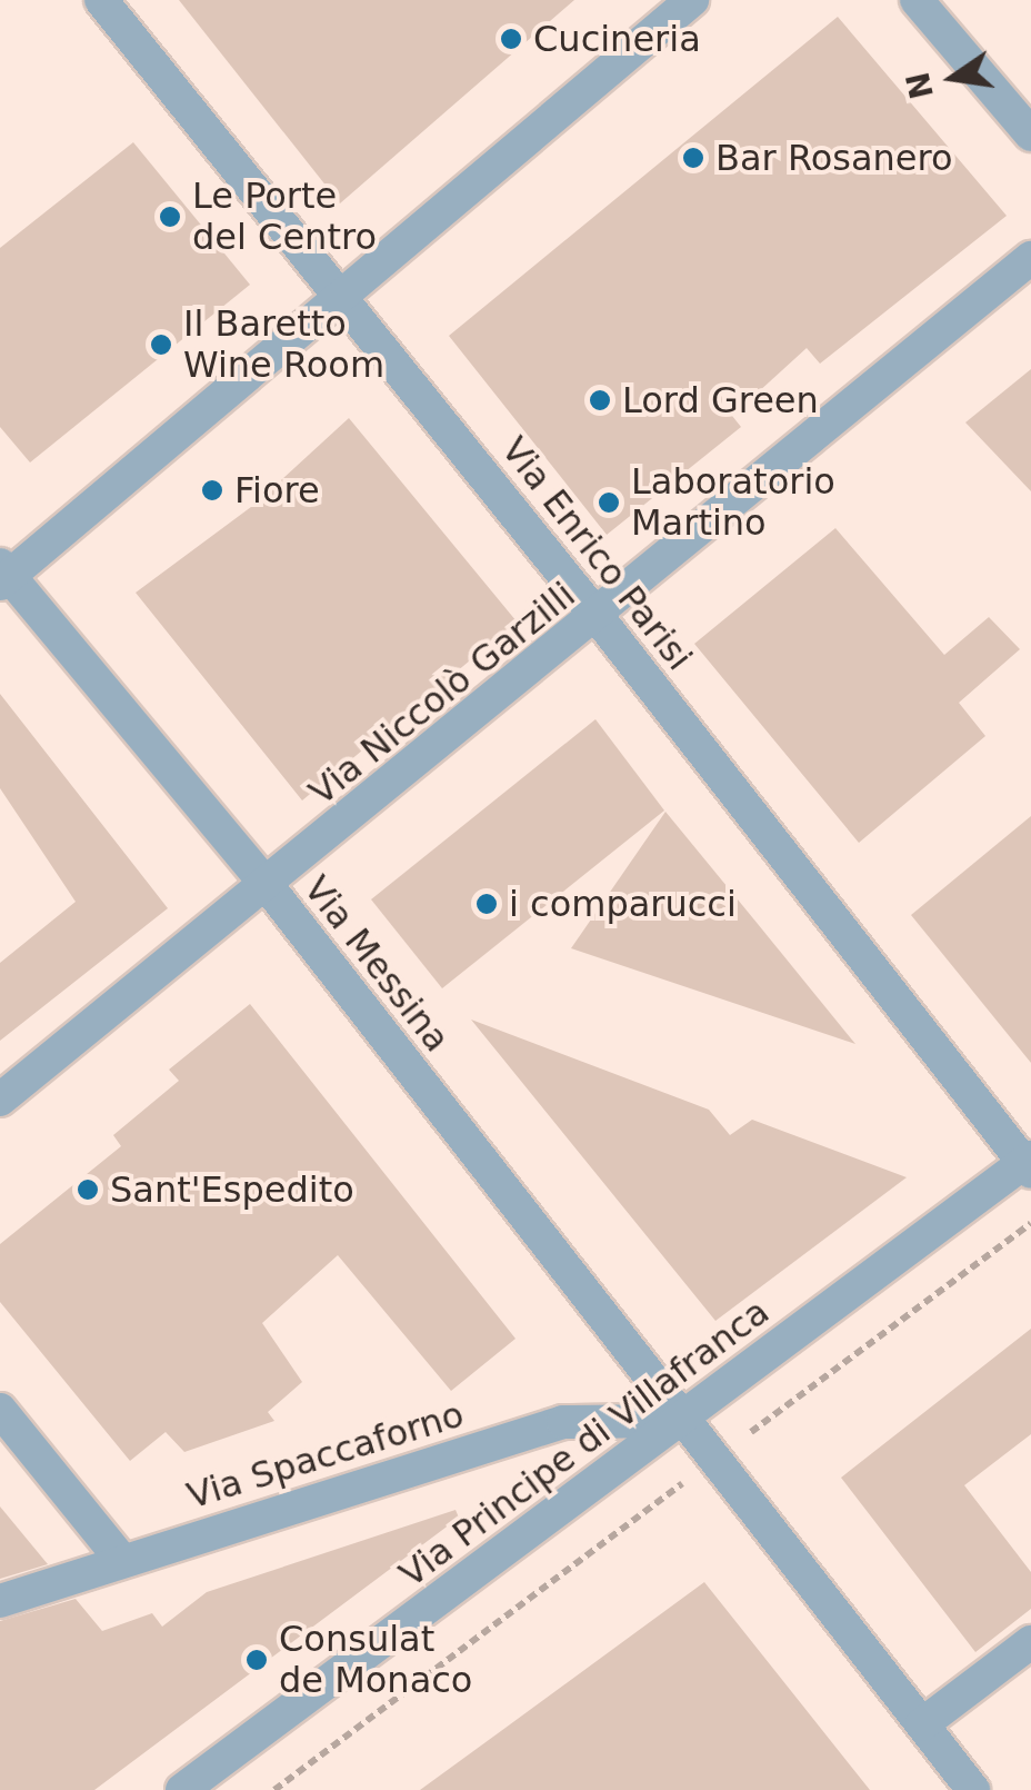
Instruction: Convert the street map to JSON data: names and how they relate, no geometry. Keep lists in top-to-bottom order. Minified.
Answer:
{"streets":{"street":["Via Enrico Parisi","Via Niccolò Garzilli","Via Messina","Via Principe di Villafranca","Via Spaccaforno"]},"crossings":[["Via Enrico Parisi","Via Niccolò Garzilli"],["Via Enrico Parisi","Via Principe di Villafranca"],["Via Niccolò Garzilli","Via Messina"],["Via Messina","Via Principe di Villafranca"],["Via Messina","Via Spaccaforno"],["Via Principe di Villafranca","Via Spaccaforno"]],"places":["Cucineria","Bar Rosanero","Le Porte del Centro","Il Baretto Wine Room","Lord Green","Fiore","Laboratorio Martino","i comparucci","Sant'Espedito","Consulat de Monaco"],"north":"left"}
